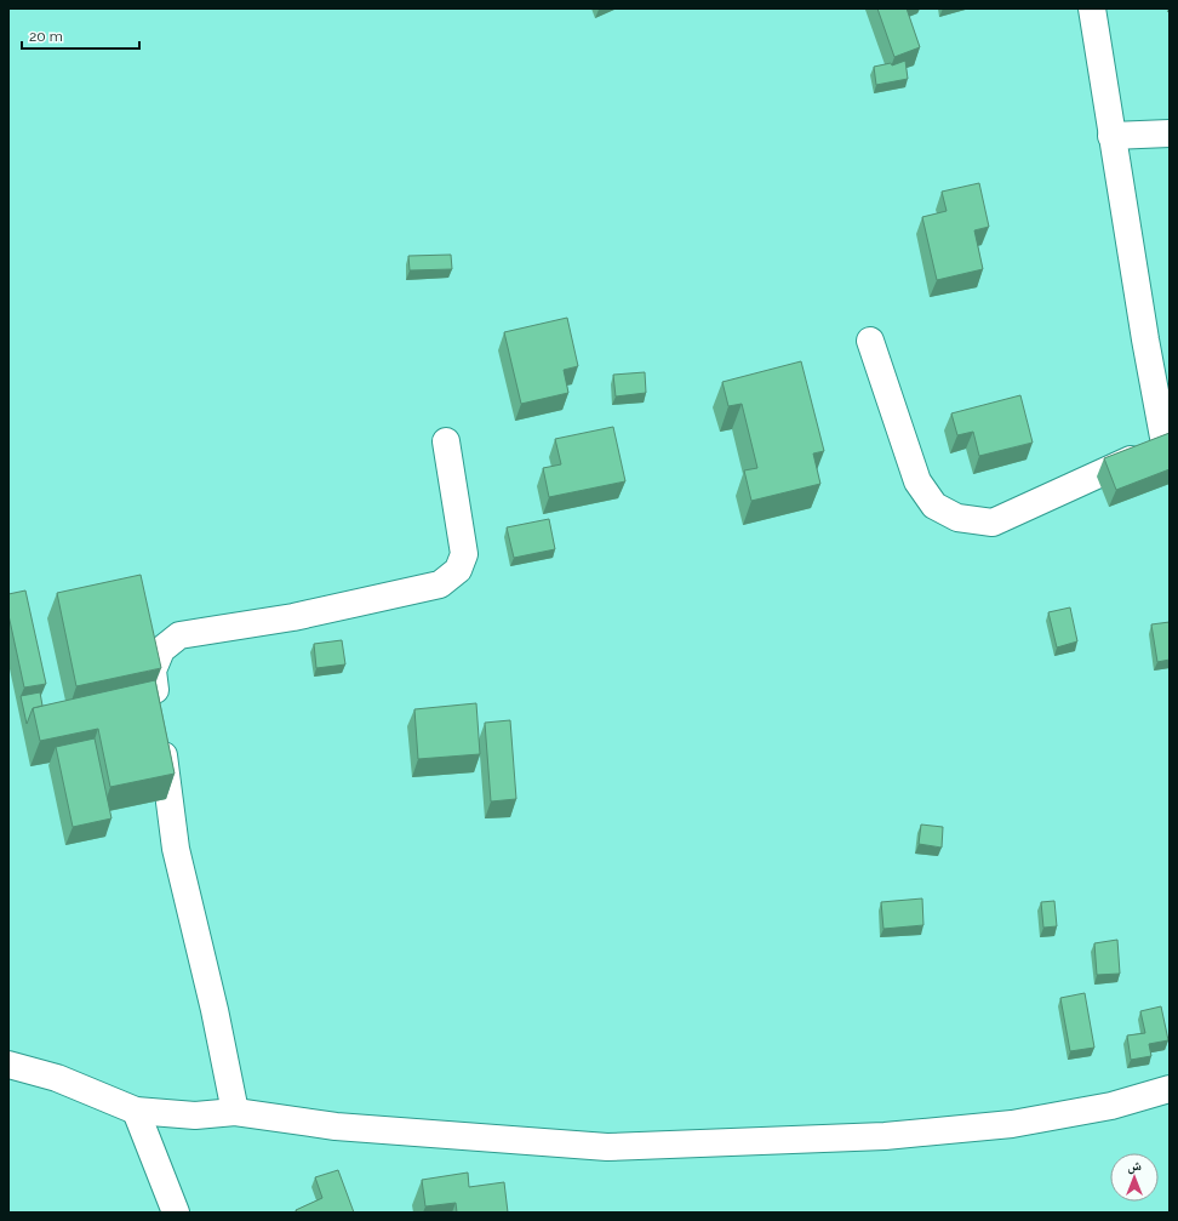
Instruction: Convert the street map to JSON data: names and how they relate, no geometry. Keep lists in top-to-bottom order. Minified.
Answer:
{"scale_bar":"20 m","north":"top"}
